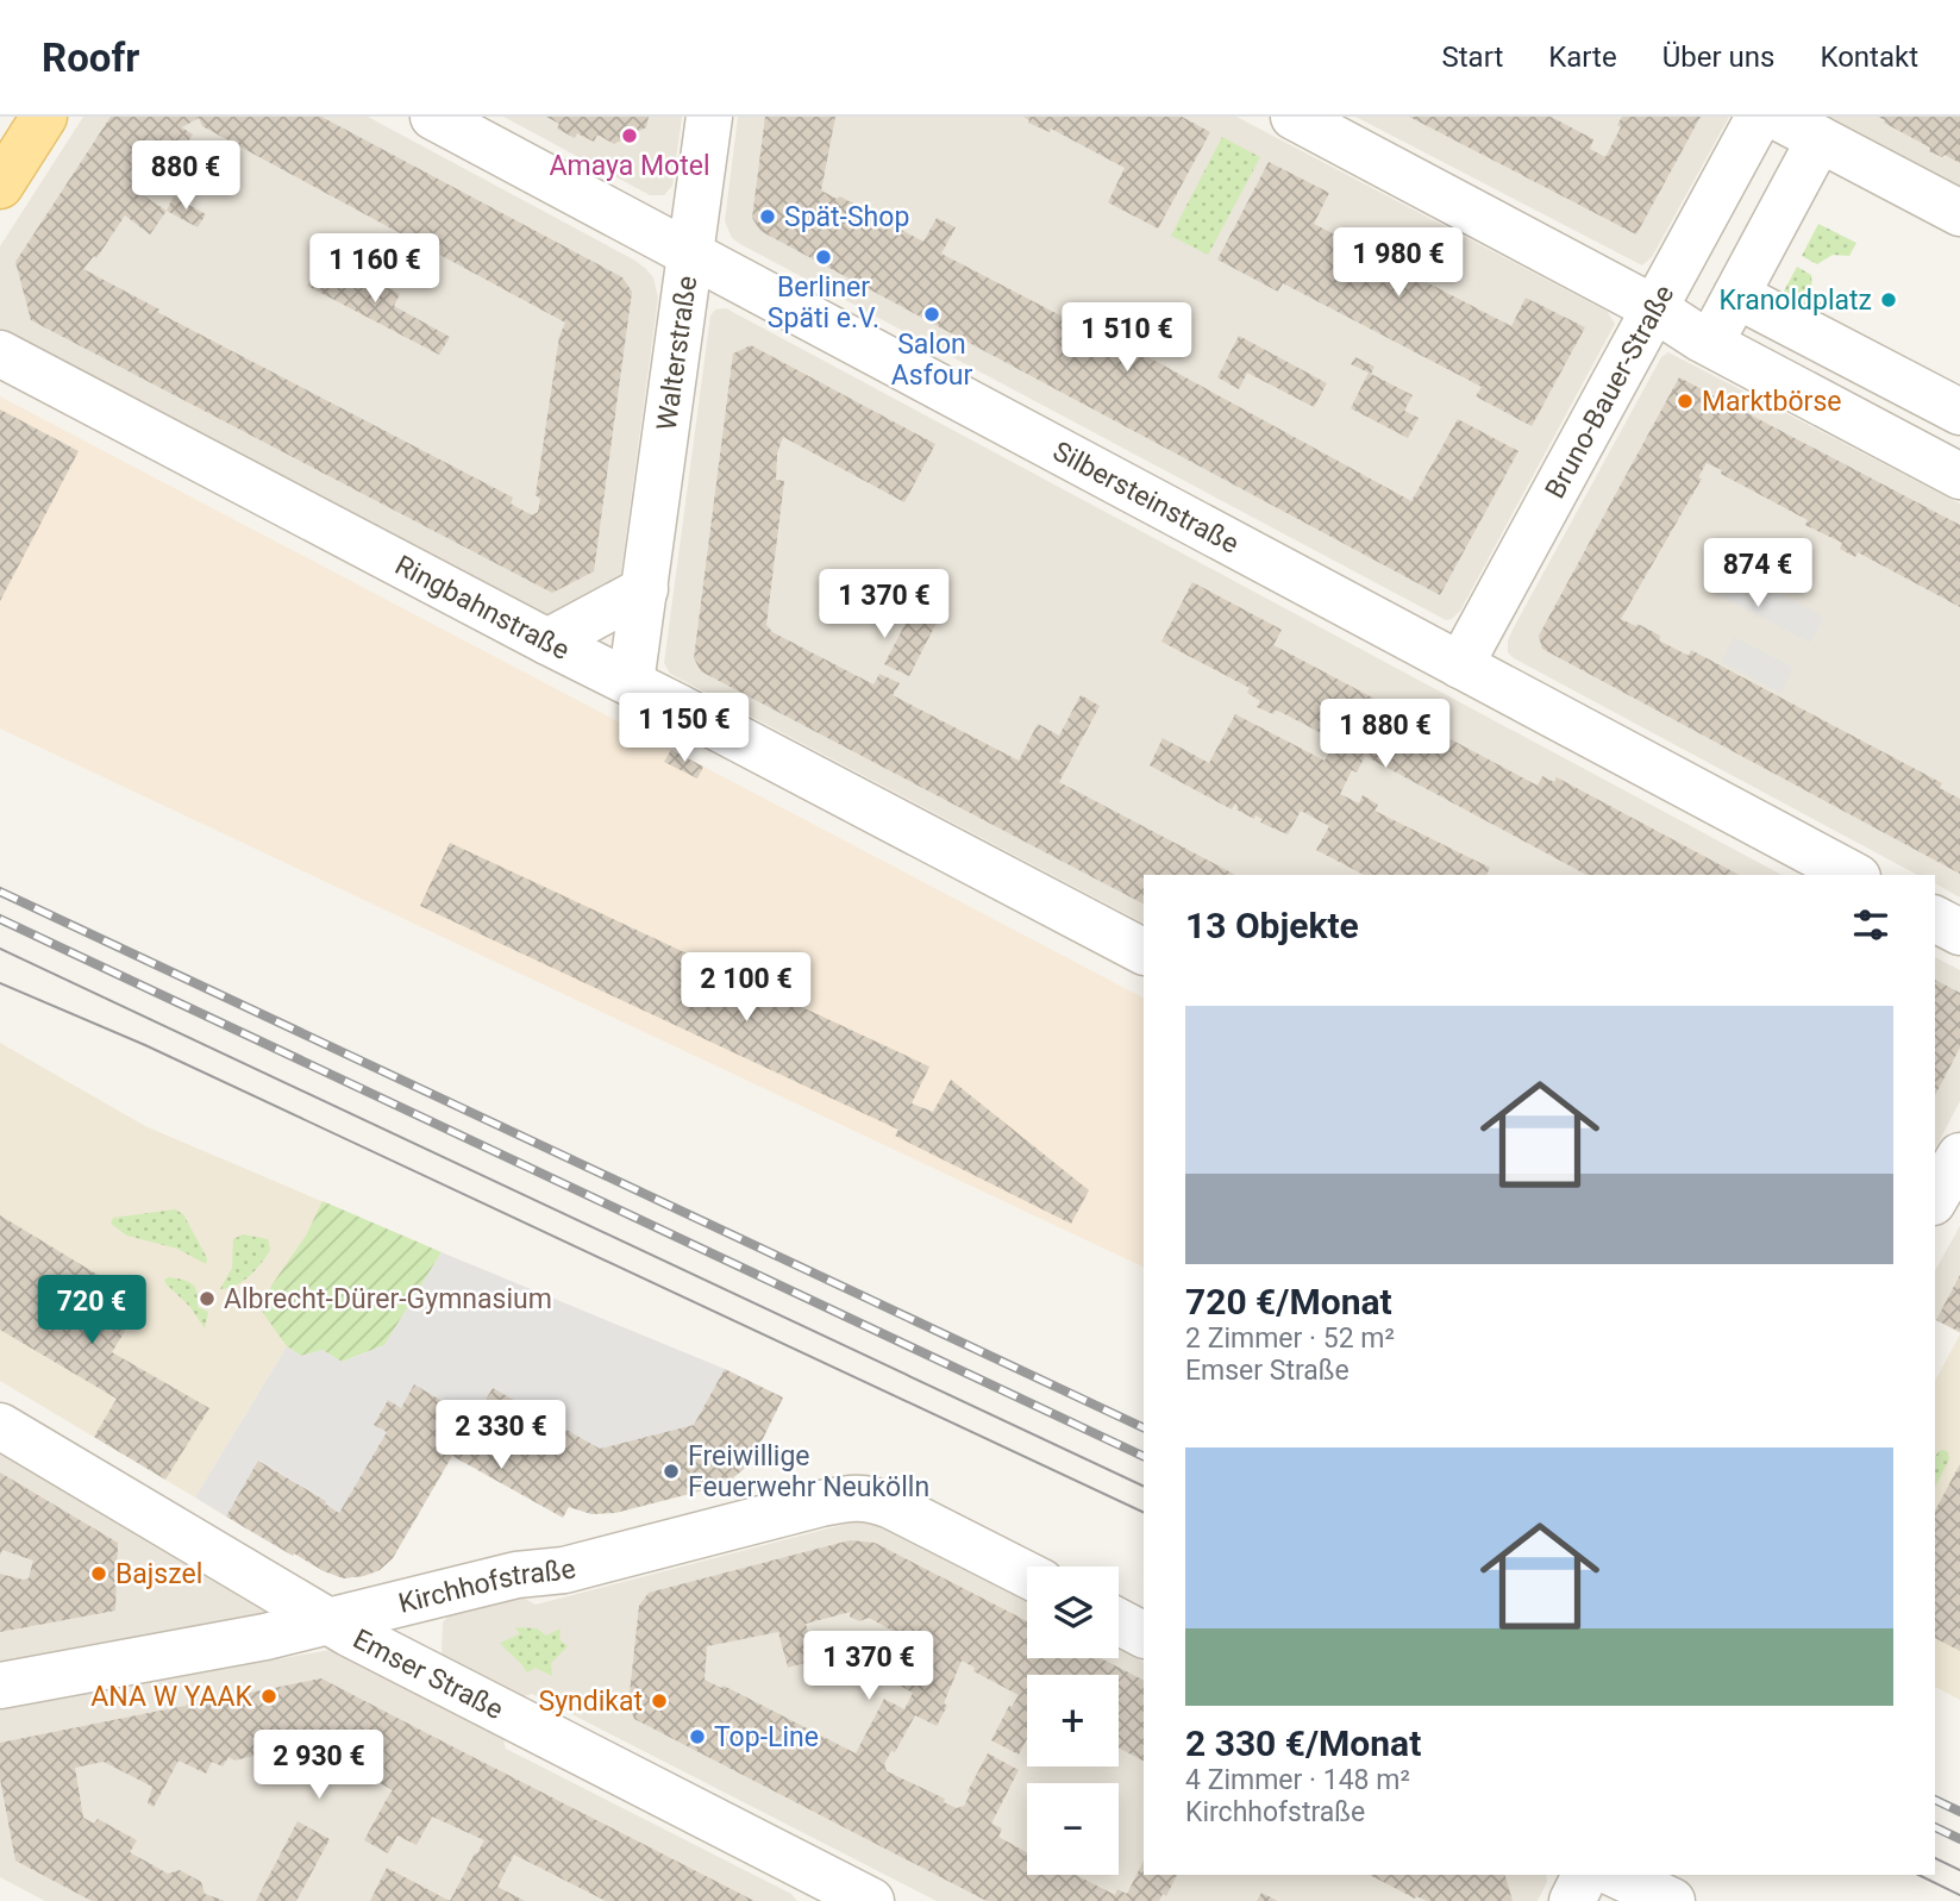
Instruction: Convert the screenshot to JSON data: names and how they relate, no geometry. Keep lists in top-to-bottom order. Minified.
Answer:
{"streets":{"street":["Walterstraße","Bruno-Bauer-Straße","Silbersteinstraße","Ringbahnstraße","Kirchhofstraße","Emser Straße"]},"crossings":[["Walterstraße","Silbersteinstraße"],["Walterstraße","Ringbahnstraße"],["Bruno-Bauer-Straße","Silbersteinstraße"],["Kirchhofstraße","Emser Straße"]],"places":["Amaya Motel","Spät-Shop","Berliner Späti e.V.","Kranoldplatz","Salon Asfour","Marktbörse","Albrecht-Dürer-Gymnasium","Freiwillige Feuerwehr Neukölln","Bajszel","ANA W YAAK","Syndikat","Top-Line"],"page":{"header":"Roofr","nav":["Start","Karte","Über uns","Kontakt"],"price":["880 €","1 980 €","1 160 €","1 510 €","874 €","1 370 €","1 150 €","1 880 €","2 100 €","720 €","2 330 €","1 370 €","2 930 €"],"heading":"13 Objekte","list":[{"name":"720 €/Monat","note":"2 Zimmer · 52 m² · Emser Straße"},{"name":"2 330 €/Monat","note":"4 Zimmer · 148 m² · Kirchhofstraße"}],"map_buttons":["+","−"]}}
